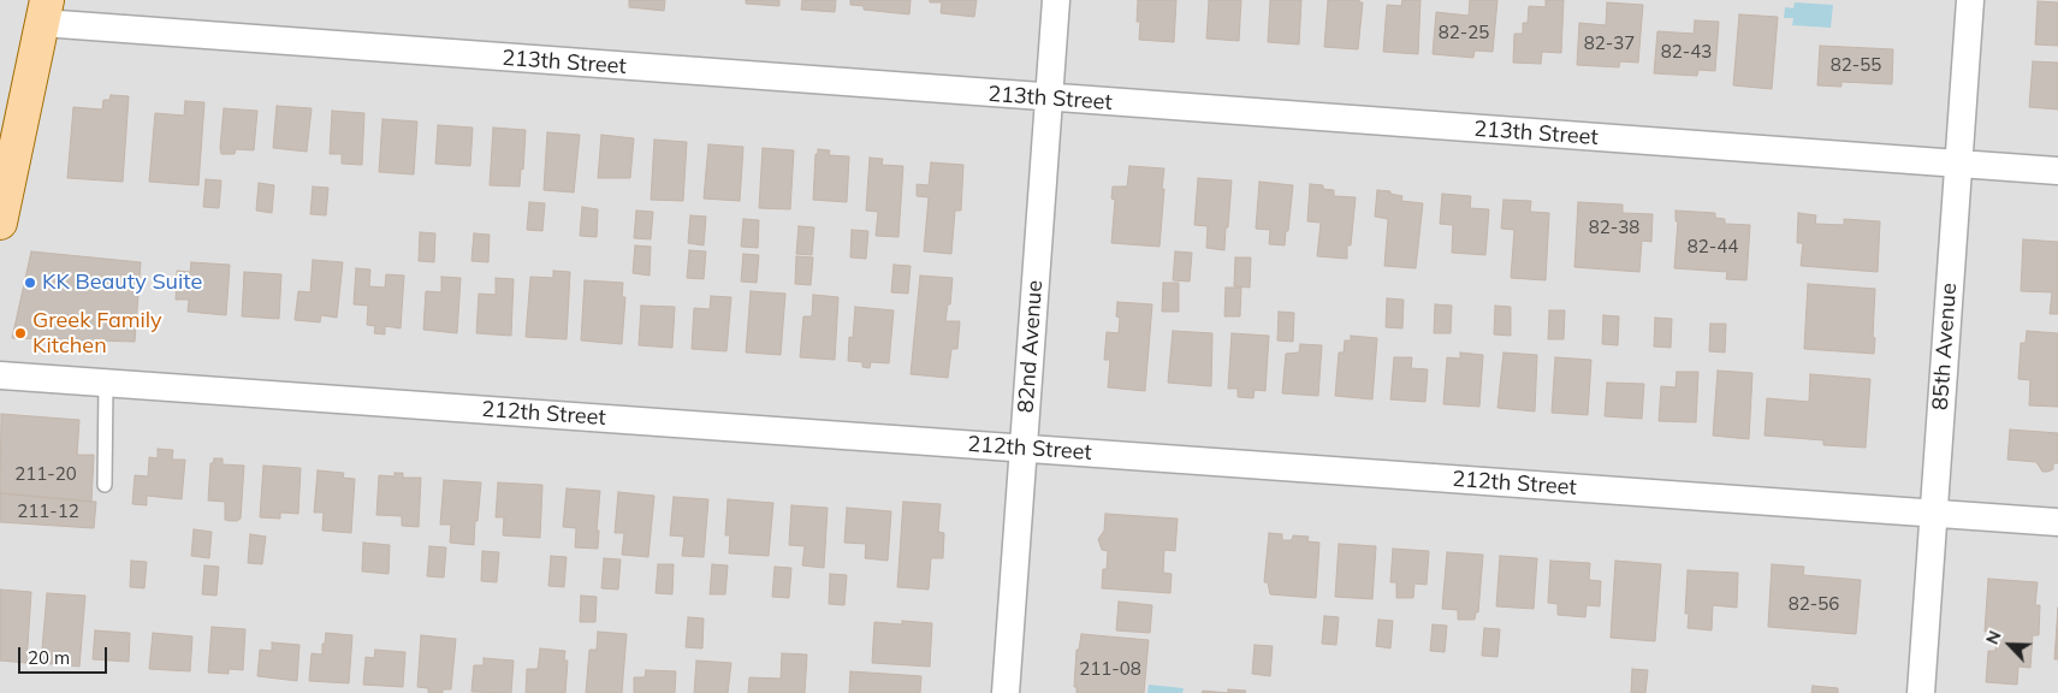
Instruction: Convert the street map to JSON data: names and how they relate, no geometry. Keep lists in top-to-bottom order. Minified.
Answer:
{"streets":{"street":["213th Street","82nd Avenue","85th Avenue","212th Street"]},"crossings":[["213th Street","82nd Avenue"],["213th Street","85th Avenue"],["82nd Avenue","212th Street"],["85th Avenue","212th Street"]],"places":["KK Beauty Suite","Greek Family Kitchen"],"house_numbers":["82-25","82-37","82-43","82-55","82-38","82-44","211-20","211-12","82-56","211-08"],"scale_bar":"20 m","north":"top left"}
